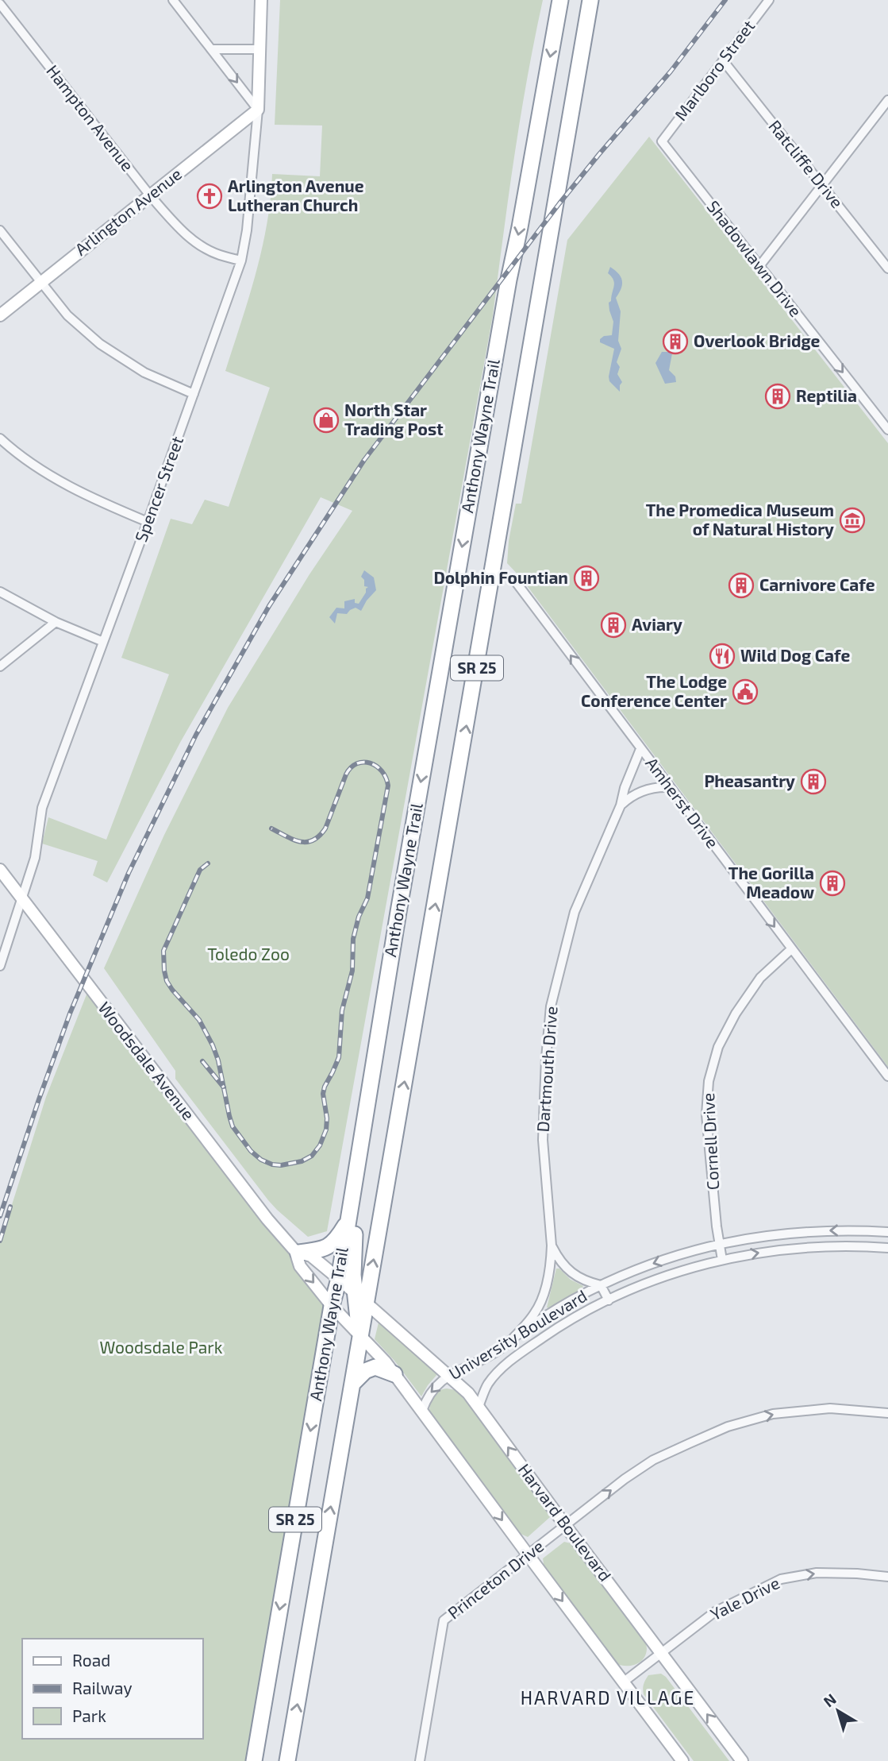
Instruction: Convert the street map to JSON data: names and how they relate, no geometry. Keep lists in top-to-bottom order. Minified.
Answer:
{"streets":{"highway":["Anthony Wayne Trail","SR 25"],"street":["Marlboro Street","Hampton Avenue","Ratcliffe Drive","Arlington Avenue","Shadowlawn Drive","Spencer Street","Amherst Drive","Woodsdale Avenue","Dartmouth Drive","Cornell Drive","University Boulevard","Harvard Boulevard","Princeton Drive","Yale Drive"]},"crossings":[["Marlboro Street","Ratcliffe Drive"],["Marlboro Street","Shadowlawn Drive"],["Hampton Avenue","Arlington Avenue"],["Hampton Avenue","Spencer Street"],["Arlington Avenue","Spencer Street"],["Anthony Wayne Trail","Woodsdale Avenue"],["Anthony Wayne Trail","Harvard Boulevard"],["Spencer Street","Woodsdale Avenue"],["Amherst Drive","Dartmouth Drive"],["Amherst Drive","Cornell Drive"],["Woodsdale Avenue","Harvard Boulevard"],["Dartmouth Drive","University Boulevard"],["Cornell Drive","University Boulevard"],["University Boulevard","Harvard Boulevard"],["Harvard Boulevard","Princeton Drive"],["Harvard Boulevard","Yale Drive"]],"one_way":["Shadowlawn Drive","Princeton Drive","Yale Drive"],"districts":["HARVARD VILLAGE"],"parks":["Toledo Zoo","Woodsdale Park"],"places":{"church":["Arlington Avenue Lutheran Church"],"building":["Overlook Bridge","Reptilia","Dolphin Fountian","Carnivore Cafe","Aviary","Pheasantry","The Gorilla Meadow"],"shop":["North Star Trading Post"],"museum":["The Promedica Museum of Natural History"],"restaurant":["Wild Dog Cafe"],"public building":["The Lodge Conference Center"]},"legend":["Road","Railway","Park"],"north":"top left"}
